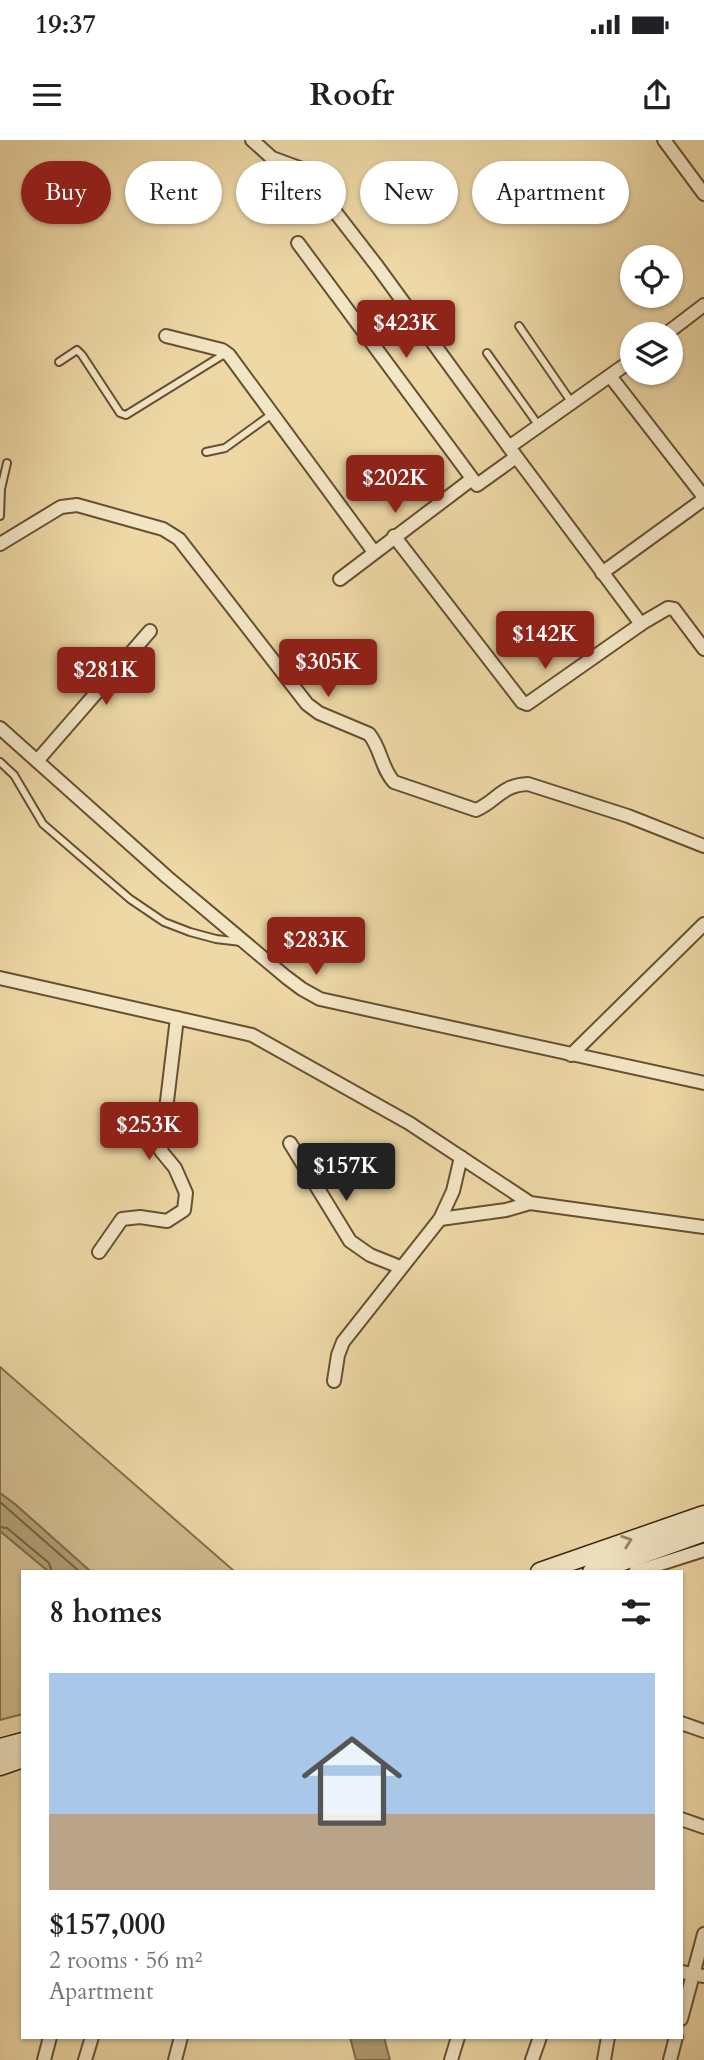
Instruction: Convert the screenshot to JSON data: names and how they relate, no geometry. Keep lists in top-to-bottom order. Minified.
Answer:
{"page":{"status":"19:37","header":"Roofr","chip":["Buy","Rent","Filters","New","Apartment"],"price":["$423K","$202K","$142K","$305K","$281K","$283K","$253K","$157K"],"heading":"8 homes","list":[{"name":"$157,000","note":"2 rooms · 56 m² · Apartment"}]}}
